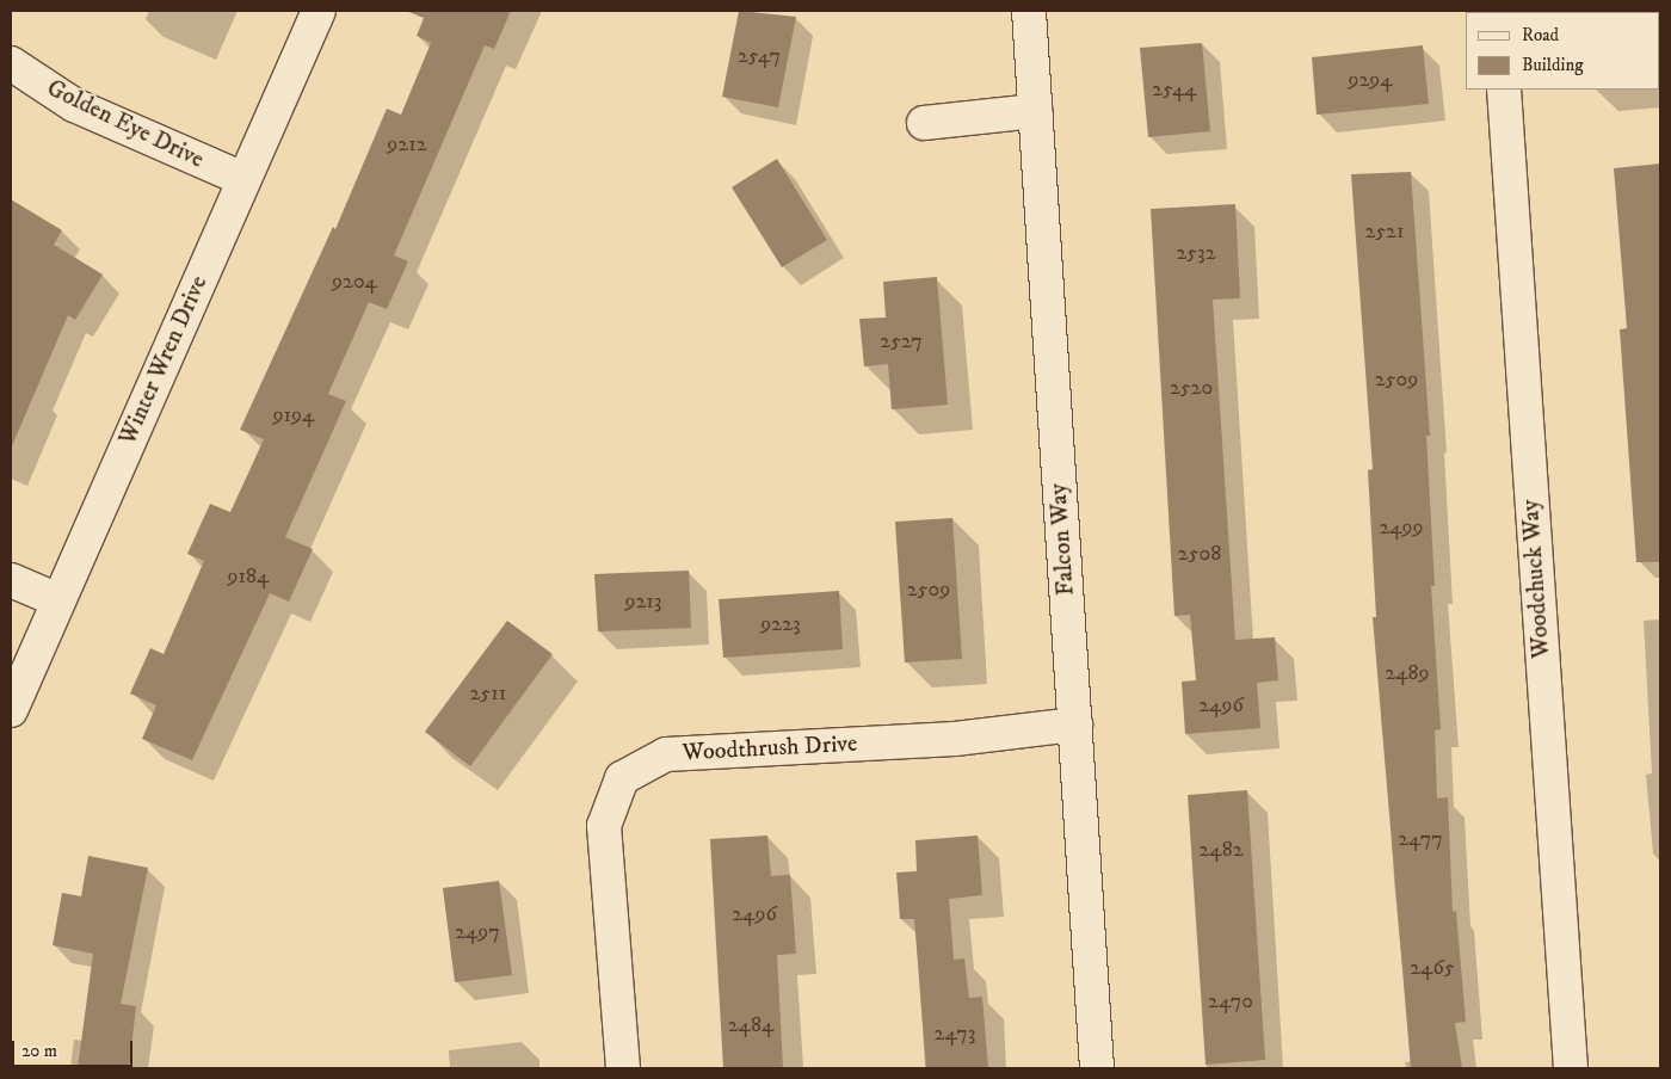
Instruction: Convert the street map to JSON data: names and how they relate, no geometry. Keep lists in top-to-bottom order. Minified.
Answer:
{"streets":{"street":["Golden Eye Drive","Winter Wren Drive","Falcon Way","Woodchuck Way","Woodthrush Drive"]},"crossings":[["Golden Eye Drive","Winter Wren Drive"],["Falcon Way","Woodthrush Drive"]],"house_numbers":["2547","9294","2544","9212","2521","2532","9204","2527","2509","2520","9194","2499","2508","9184","2509","9213","9223","2489","2511","2496","2477","2482","2496","2497","2465","2470","2484","2473"],"legend":["Road","Building"],"scale_bar":"20 m"}
